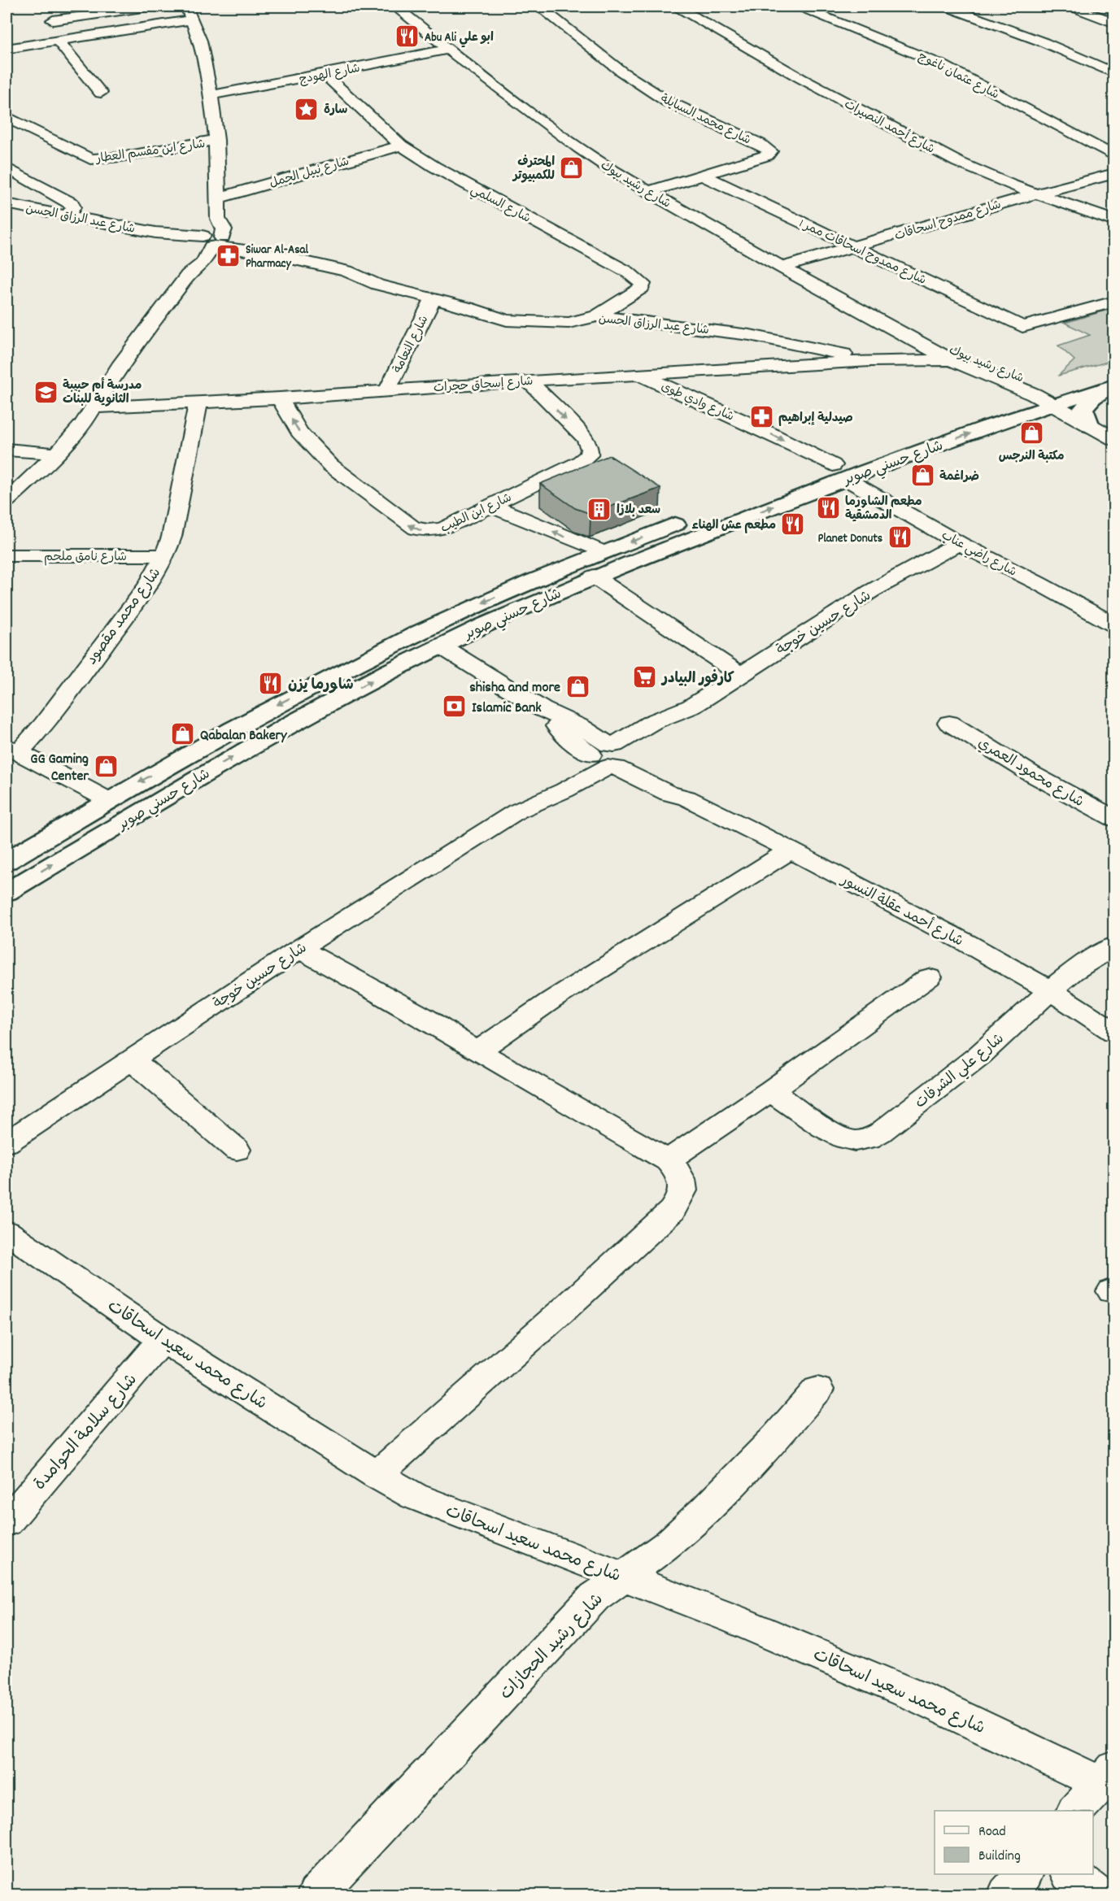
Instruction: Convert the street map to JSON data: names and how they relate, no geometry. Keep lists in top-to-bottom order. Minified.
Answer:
{"streets":{"main road":["شارع حسني صوبر"],"street":["شارع الهودج","شارع عثمان ناغوج","شارع محمد السبايلة","شارع أحمد النصيرات","شارع ابن مقسم العطار","شارع نبيل الجمل","شارع رشيد بيوك","شارع السلمي","شارع عبد الرزاق الحسن","شارع ممدوح اسحاقات","شارع ممدوح اسحاقات ممر 1","شارع النعامة","شارع إسحاق حجرات","شارع وادي طوى","شارع ابن الطيب","شارع راضي عناب","شارع نامق ملحم","شارع محمد مقصود","شارع حسين خوجة","شارع محمود العمري","شارع أحمد عقلة النسور","شارع علي الشرفات","شارع محمد سعيد اسحاقات","شارع سلامة الحوامدة","شارع رشيد الحجازات"]},"crossings":[["شارع الهودج","شارع رشيد بيوك"],["شارع الهودج","شارع السلمي"],["شارع محمد السبايلة","شارع رشيد بيوك"],["شارع محمد السبايلة","شارع ممدوح اسحاقات ممر 1"],["شارع أحمد النصيرات","شارع ممدوح اسحاقات"],["شارع نبيل الجمل","شارع السلمي"],["شارع رشيد بيوك","شارع ممدوح اسحاقات"],["شارع رشيد بيوك","شارع حسني صوبر"],["شارع السلمي","شارع عبد الرزاق الحسن"],["شارع عبد الرزاق الحسن","شارع النعامة"],["شارع عبد الرزاق الحسن","شارع إسحاق حجرات"],["شارع ممدوح اسحاقات","شارع ممدوح اسحاقات ممر 1"],["شارع النعامة","شارع إسحاق حجرات"],["شارع إسحاق حجرات","شارع وادي طوى"],["شارع إسحاق حجرات","شارع ابن الطيب"],["شارع إسحاق حجرات","شارع محمد مقصود"],["شارع وادي طوى","شارع حسني صوبر"],["شارع وادي طوى","شارع راضي عناب"],["شارع حسني صوبر","شارع راضي عناب"],["شارع حسني صوبر","شارع أحمد عقلة النسور"],["شارع راضي عناب","شارع حسين خوجة"],["شارع نامق ملحم","شارع محمد مقصود"],["شارع حسين خوجة","شارع أحمد عقلة النسور"],["شارع أحمد عقلة النسور","شارع علي الشرفات"],["شارع محمد سعيد اسحاقات","شارع سلامة الحوامدة"],["شارع محمد سعيد اسحاقات","شارع رشيد الحجازات"]],"places":{"restaurant":["Abu Ali ابو علي","مطعم الشاورما الدمشقية","مطعم عش الهناء","Planet Donuts","شاورما يزن"],"place":["سارة"],"shop":["المحترف للكمبيوتر","مكتبة النرجس","ضراغمة","shisha and more","Qabalan Bakery","GG Gaming Center"],"pharmacy":["Siwar Al-Asal Pharmacy","صيدلية إبراهيم"],"school or university":["مدرسة أم حبيبة الثانوية للبنات"],"building":["سعد بلازا"],"supermarket":["كارفور البيادر"],"bank":["Islamic Bank"]},"legend":["Road","Building"]}
